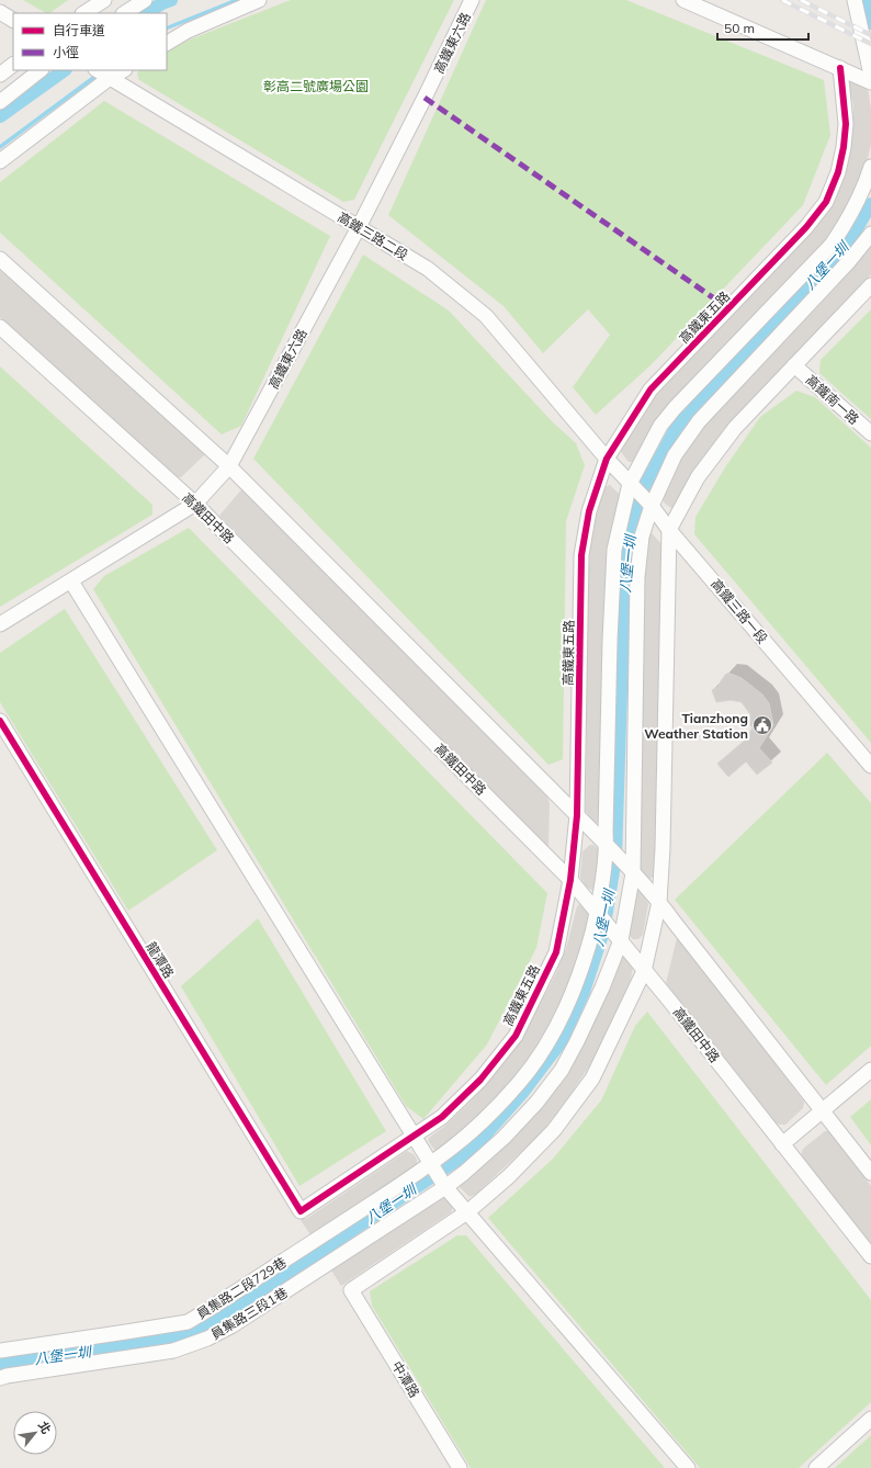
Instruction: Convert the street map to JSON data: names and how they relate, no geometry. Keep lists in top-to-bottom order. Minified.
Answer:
{"streets":{"street":["高鐵東六路","高鐵三路二段","高鐵東五路","高鐵南一路","高鐵田中路","高鐵三路一段","龍潭路","員集路二段729巷","員集路三段1巷","中潭路"]},"crossings":[["高鐵東六路","高鐵三路二段"],["高鐵東六路","高鐵田中路"],["高鐵三路二段","高鐵東五路"],["高鐵三路二段","高鐵三路一段"],["高鐵東五路","高鐵田中路"],["高鐵東五路","高鐵三路一段"],["高鐵東五路","龍潭路"],["高鐵田中路","員集路二段729巷"],["高鐵田中路","員集路三段1巷"],["高鐵三路一段","員集路二段729巷"],["高鐵三路一段","員集路三段1巷"]],"water":["八堡一圳"],"parks":["彰高二號廣場公園"],"places":{"public building":["Tianzhong Weather Station"]},"legend":["自行車道","小徑"],"scale_bar":"50 m","north":"top right"}
